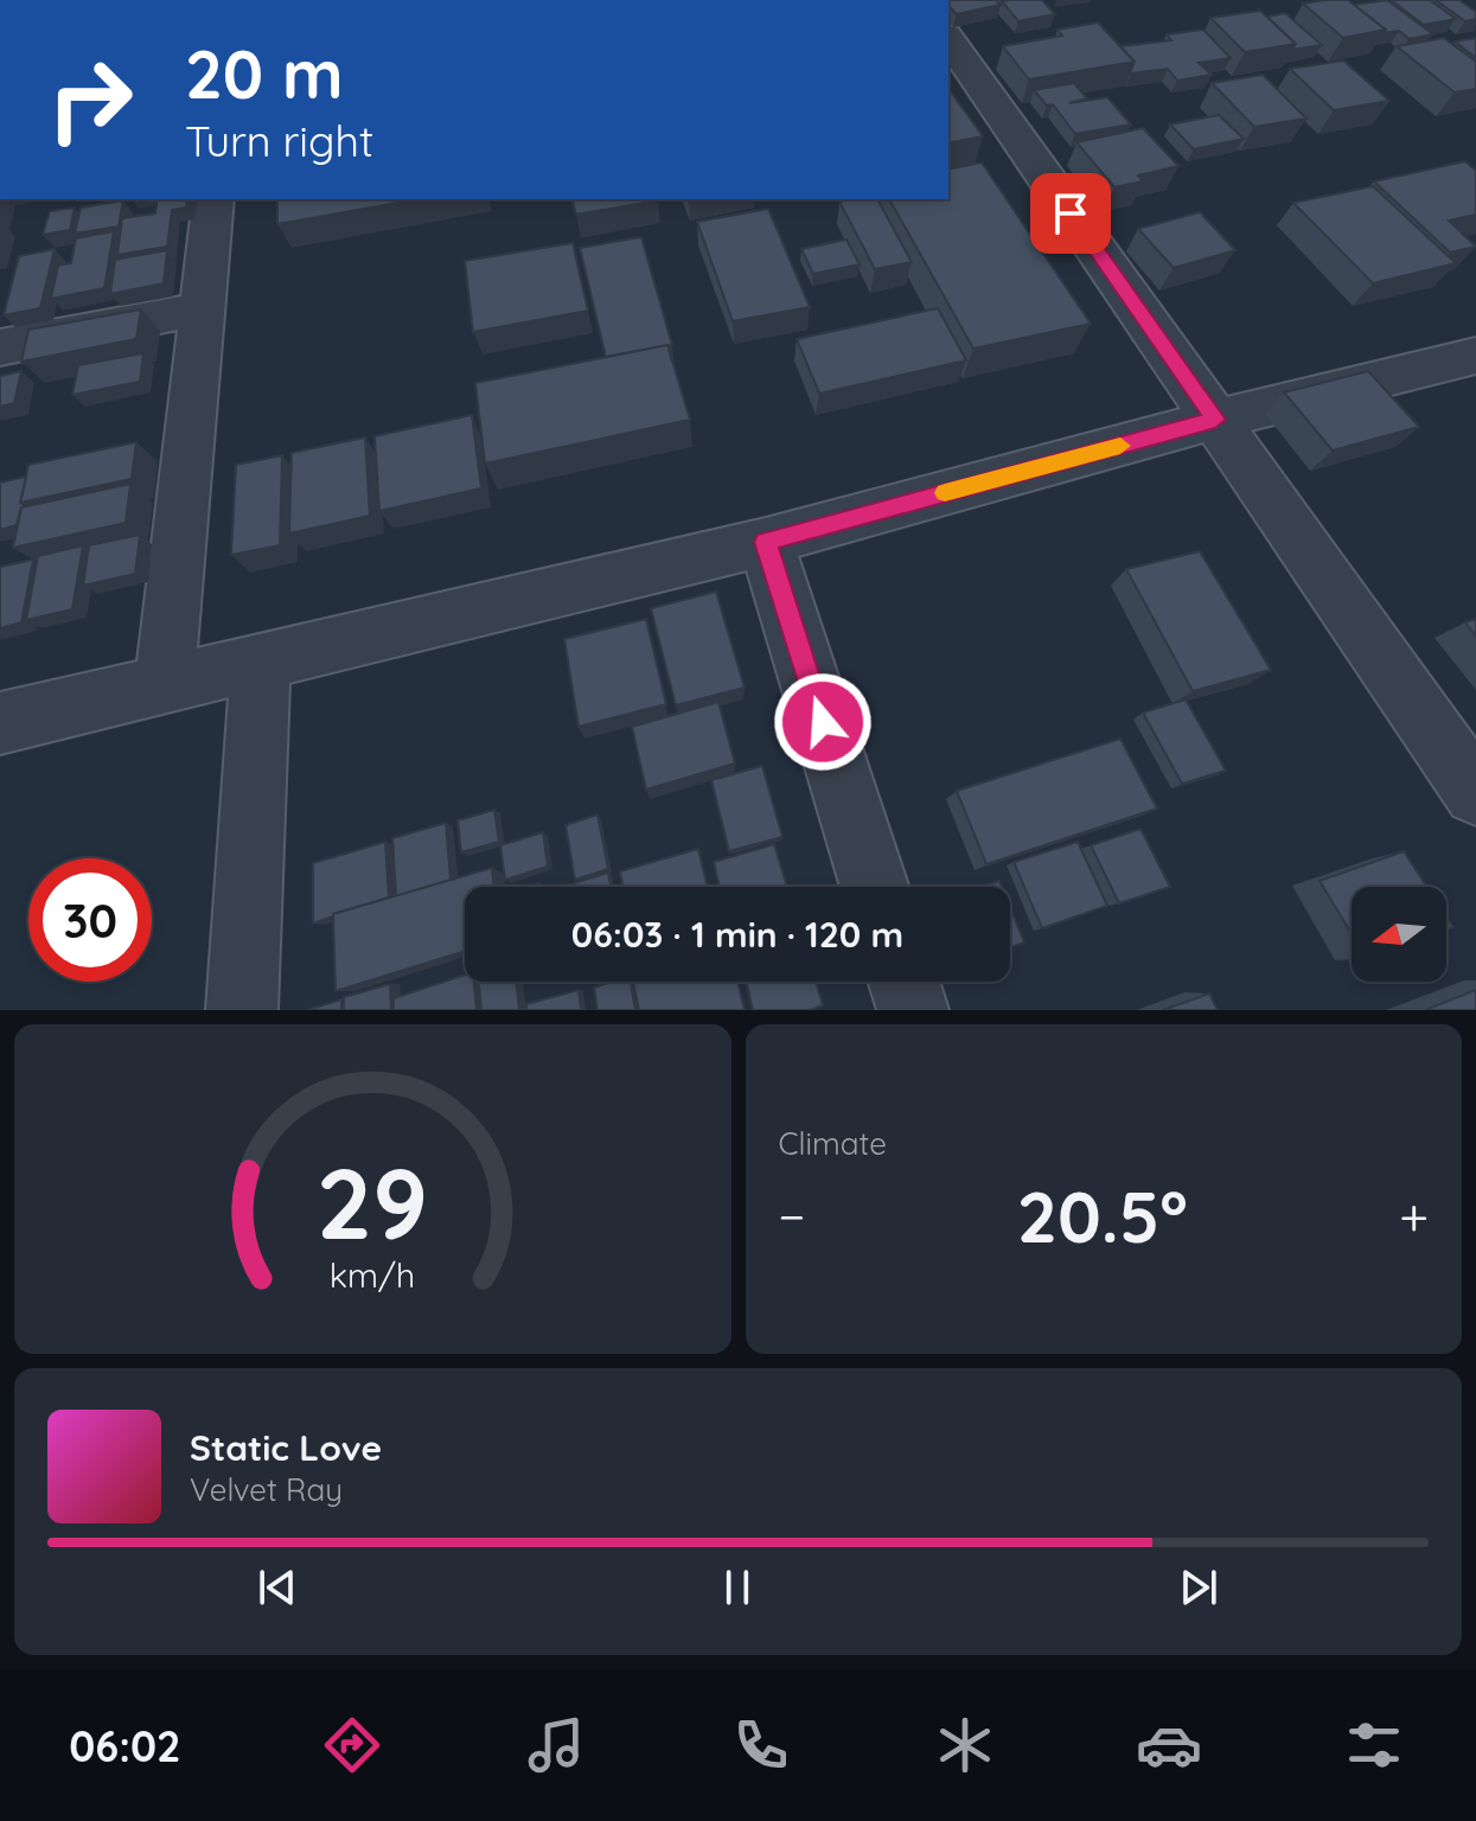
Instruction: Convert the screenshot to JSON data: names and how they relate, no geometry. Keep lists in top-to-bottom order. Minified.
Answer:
{"north":"left","page":{"turn":["20 m","Turn right"],"limit":"30","trip":"06:03 · 1 min · 120 m","tile":"Climate","heat":["−","20.5°","+"],"song":["Static Love","Velvet Ray"],"tabs":"06:02","gauge":["29","km/h"]}}
